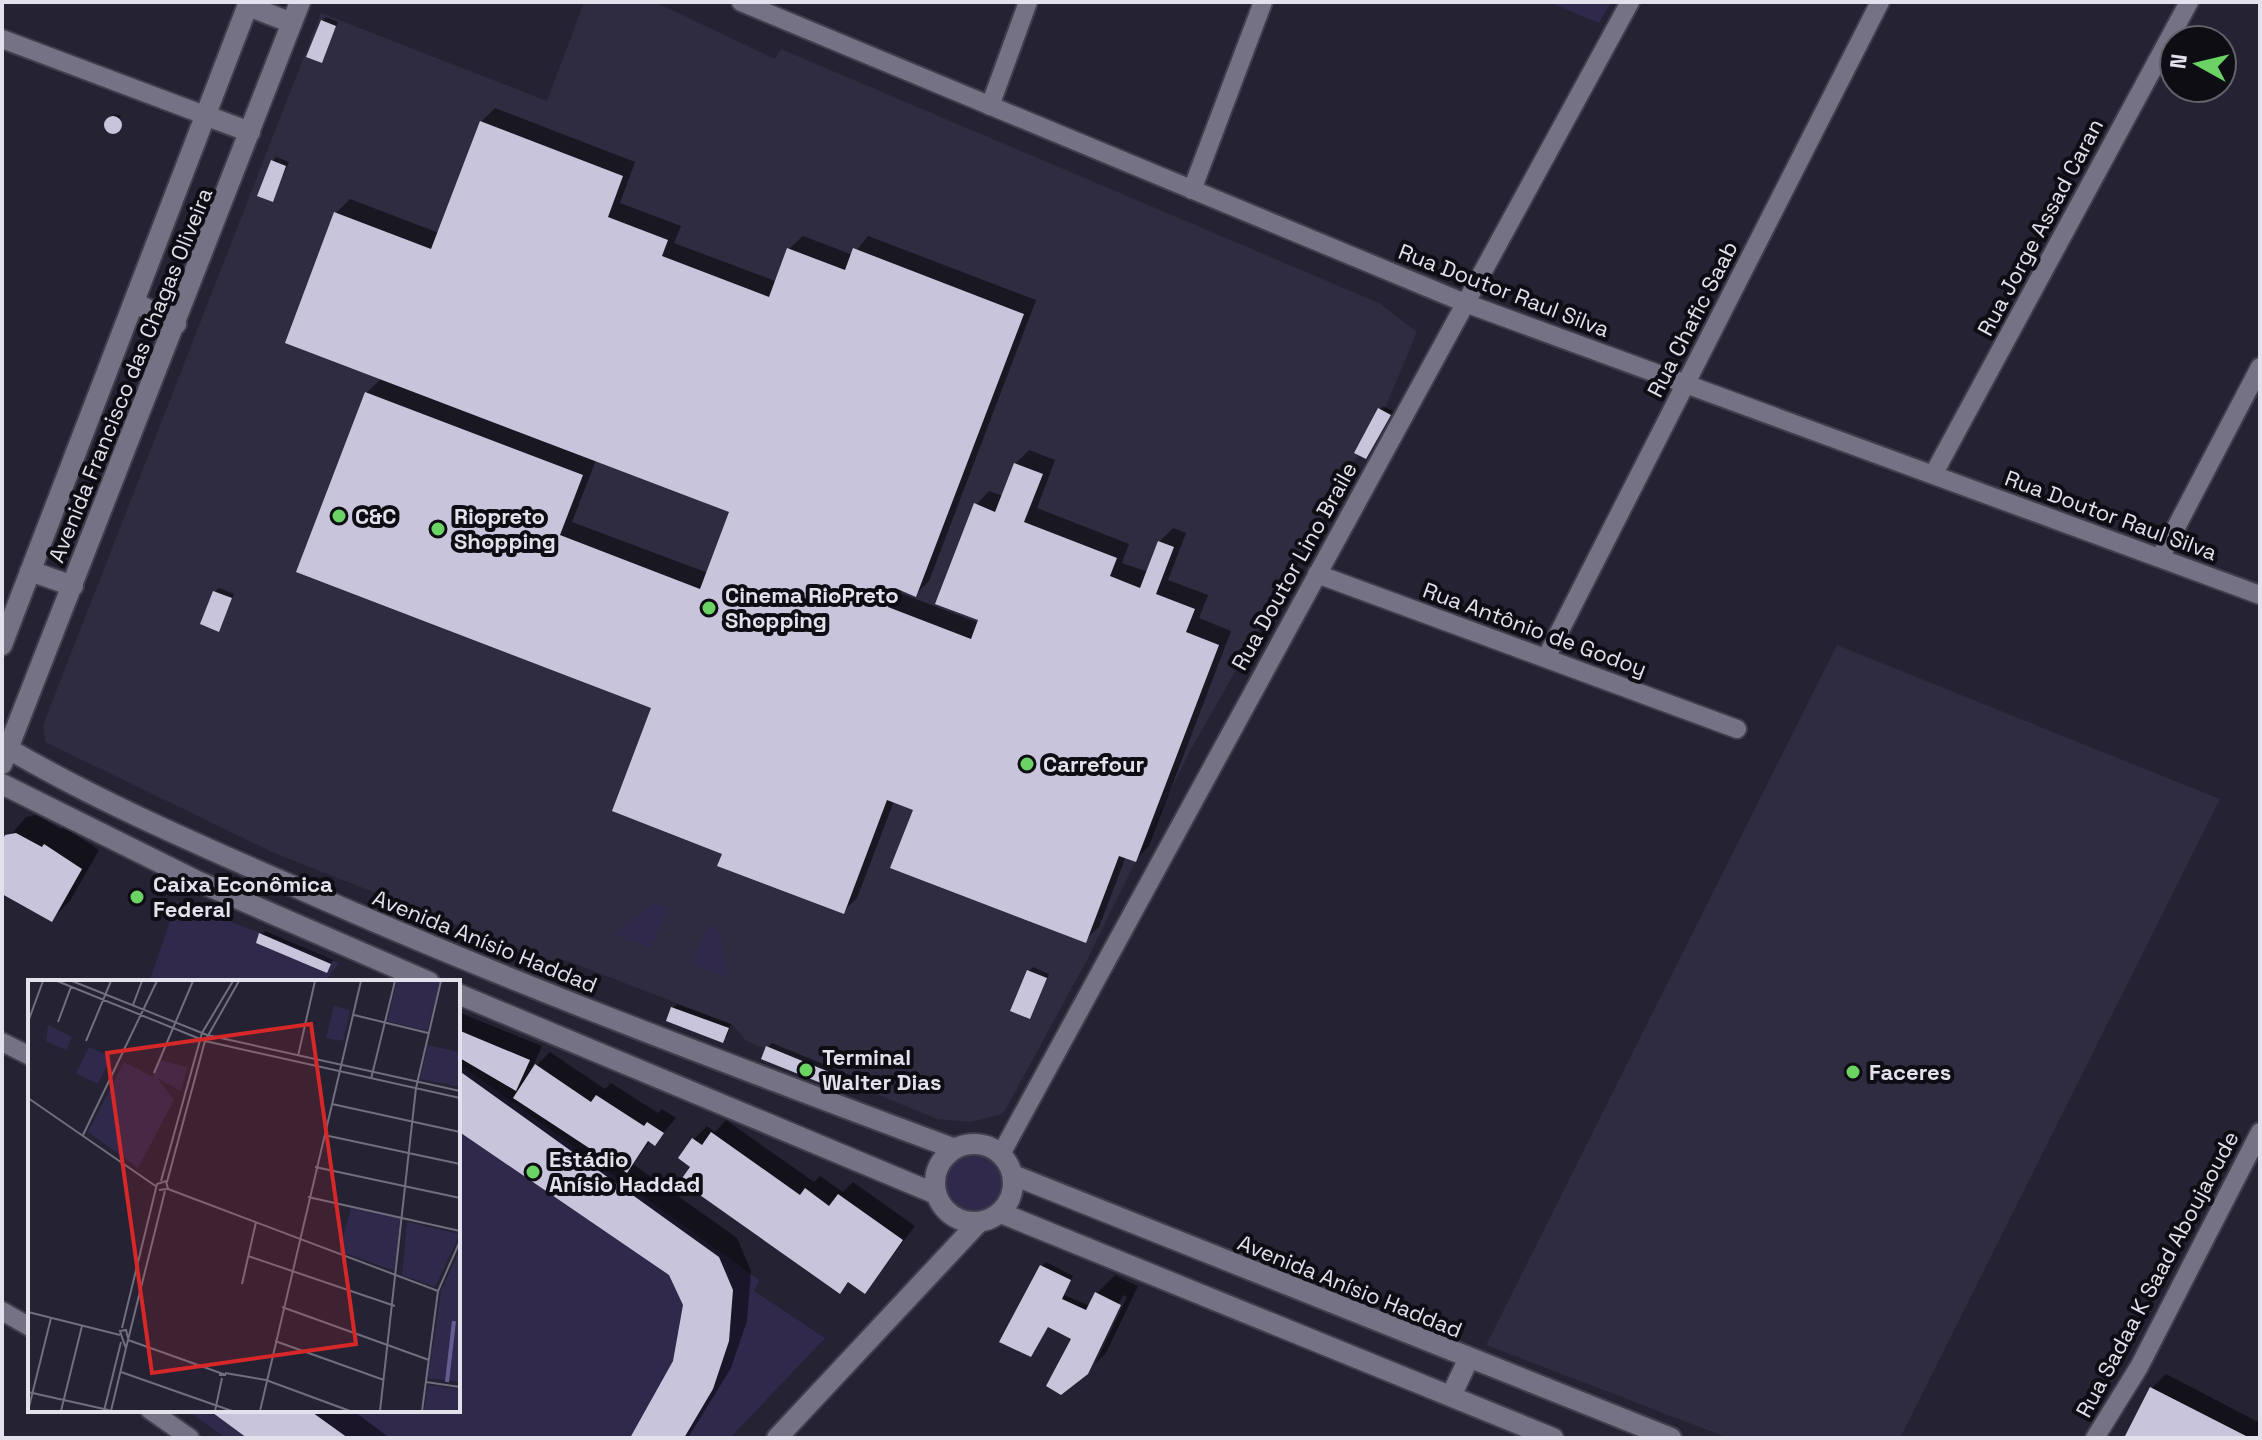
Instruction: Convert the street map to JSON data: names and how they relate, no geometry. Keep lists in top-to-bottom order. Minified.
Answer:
{"streets":{"main road":["Avenida Francisco das Chagas Oliveira","Avenida Anísio Haddad"],"street":["Rua Jorge Assad Caran","Rua Doutor Raul Silva","Rua Chafic Saab","Rua Doutor Lino Braile","Rua Antônio de Godoy","Rua Sadaa K Saad Aboujaoude"]},"crossings":[["Rua Jorge Assad Caran","Rua Doutor Raul Silva"],["Rua Doutor Raul Silva","Rua Chafic Saab"],["Rua Doutor Raul Silva","Rua Doutor Lino Braile"],["Rua Chafic Saab","Rua Antônio de Godoy"],["Avenida Francisco das Chagas Oliveira","Avenida Anísio Haddad"],["Rua Doutor Lino Braile","Rua Antônio de Godoy"],["Rua Doutor Lino Braile","Avenida Anísio Haddad"]],"places":["C&C","Riopreto Shopping","Cinema RioPreto Shopping","Carrefour","Caixa Econômica Federal","Terminal Walter Dias","Faceres","Estádio Anísio Haddad"],"north":"left"}
